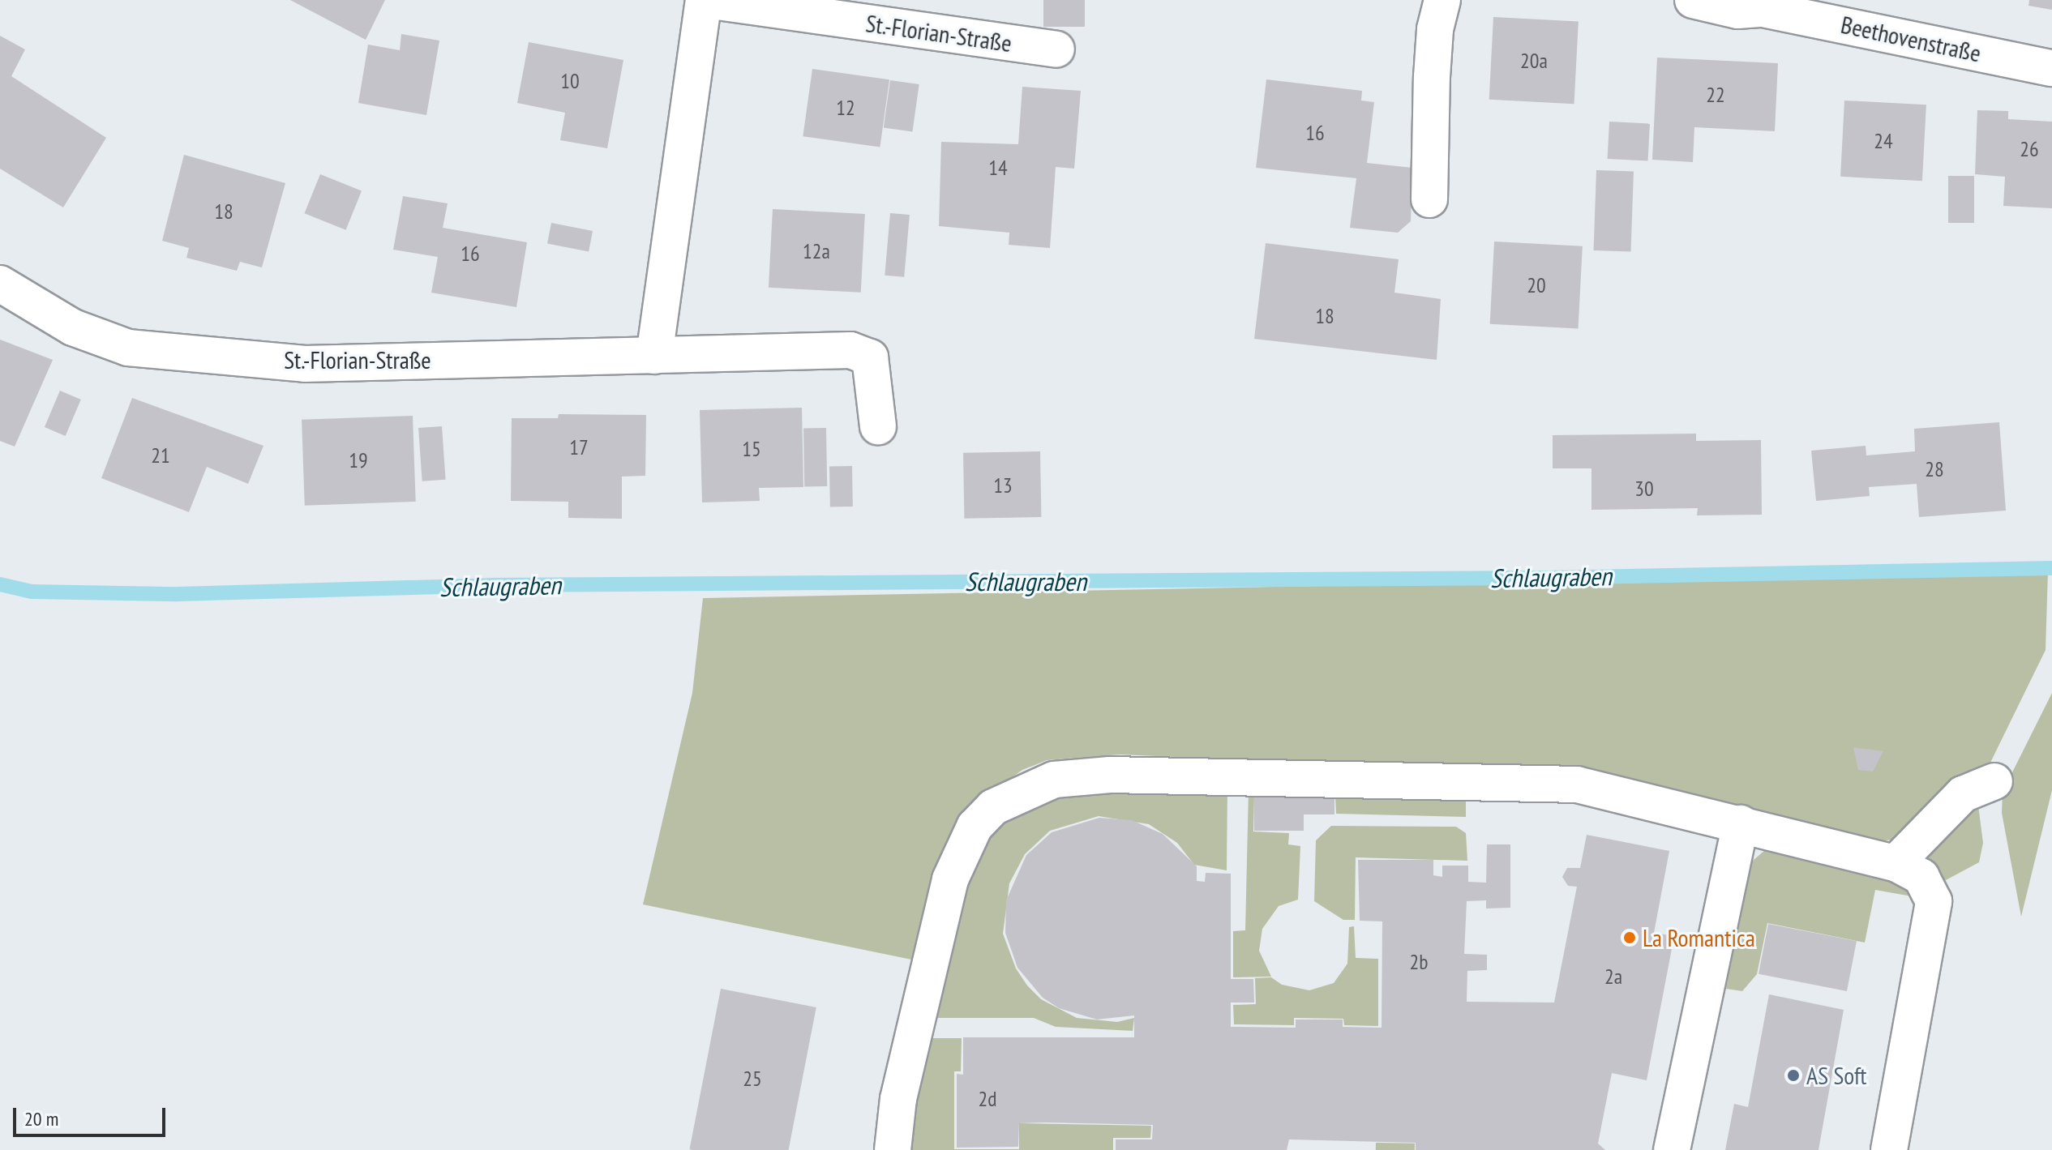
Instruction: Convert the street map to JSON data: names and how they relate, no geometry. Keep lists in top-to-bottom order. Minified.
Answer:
{"streets":{"street":["St.-Florian-Straße","Beethovenstraße"]},"water":["Schlaugraben"],"places":["La Romantica","AS Soft"],"house_numbers":["20a","10","22","12","16","24","26","14","18","12a","16","20","18","17","15","21","19","28","13","30","2b","2a","25","2d"],"scale_bar":"20 m"}
